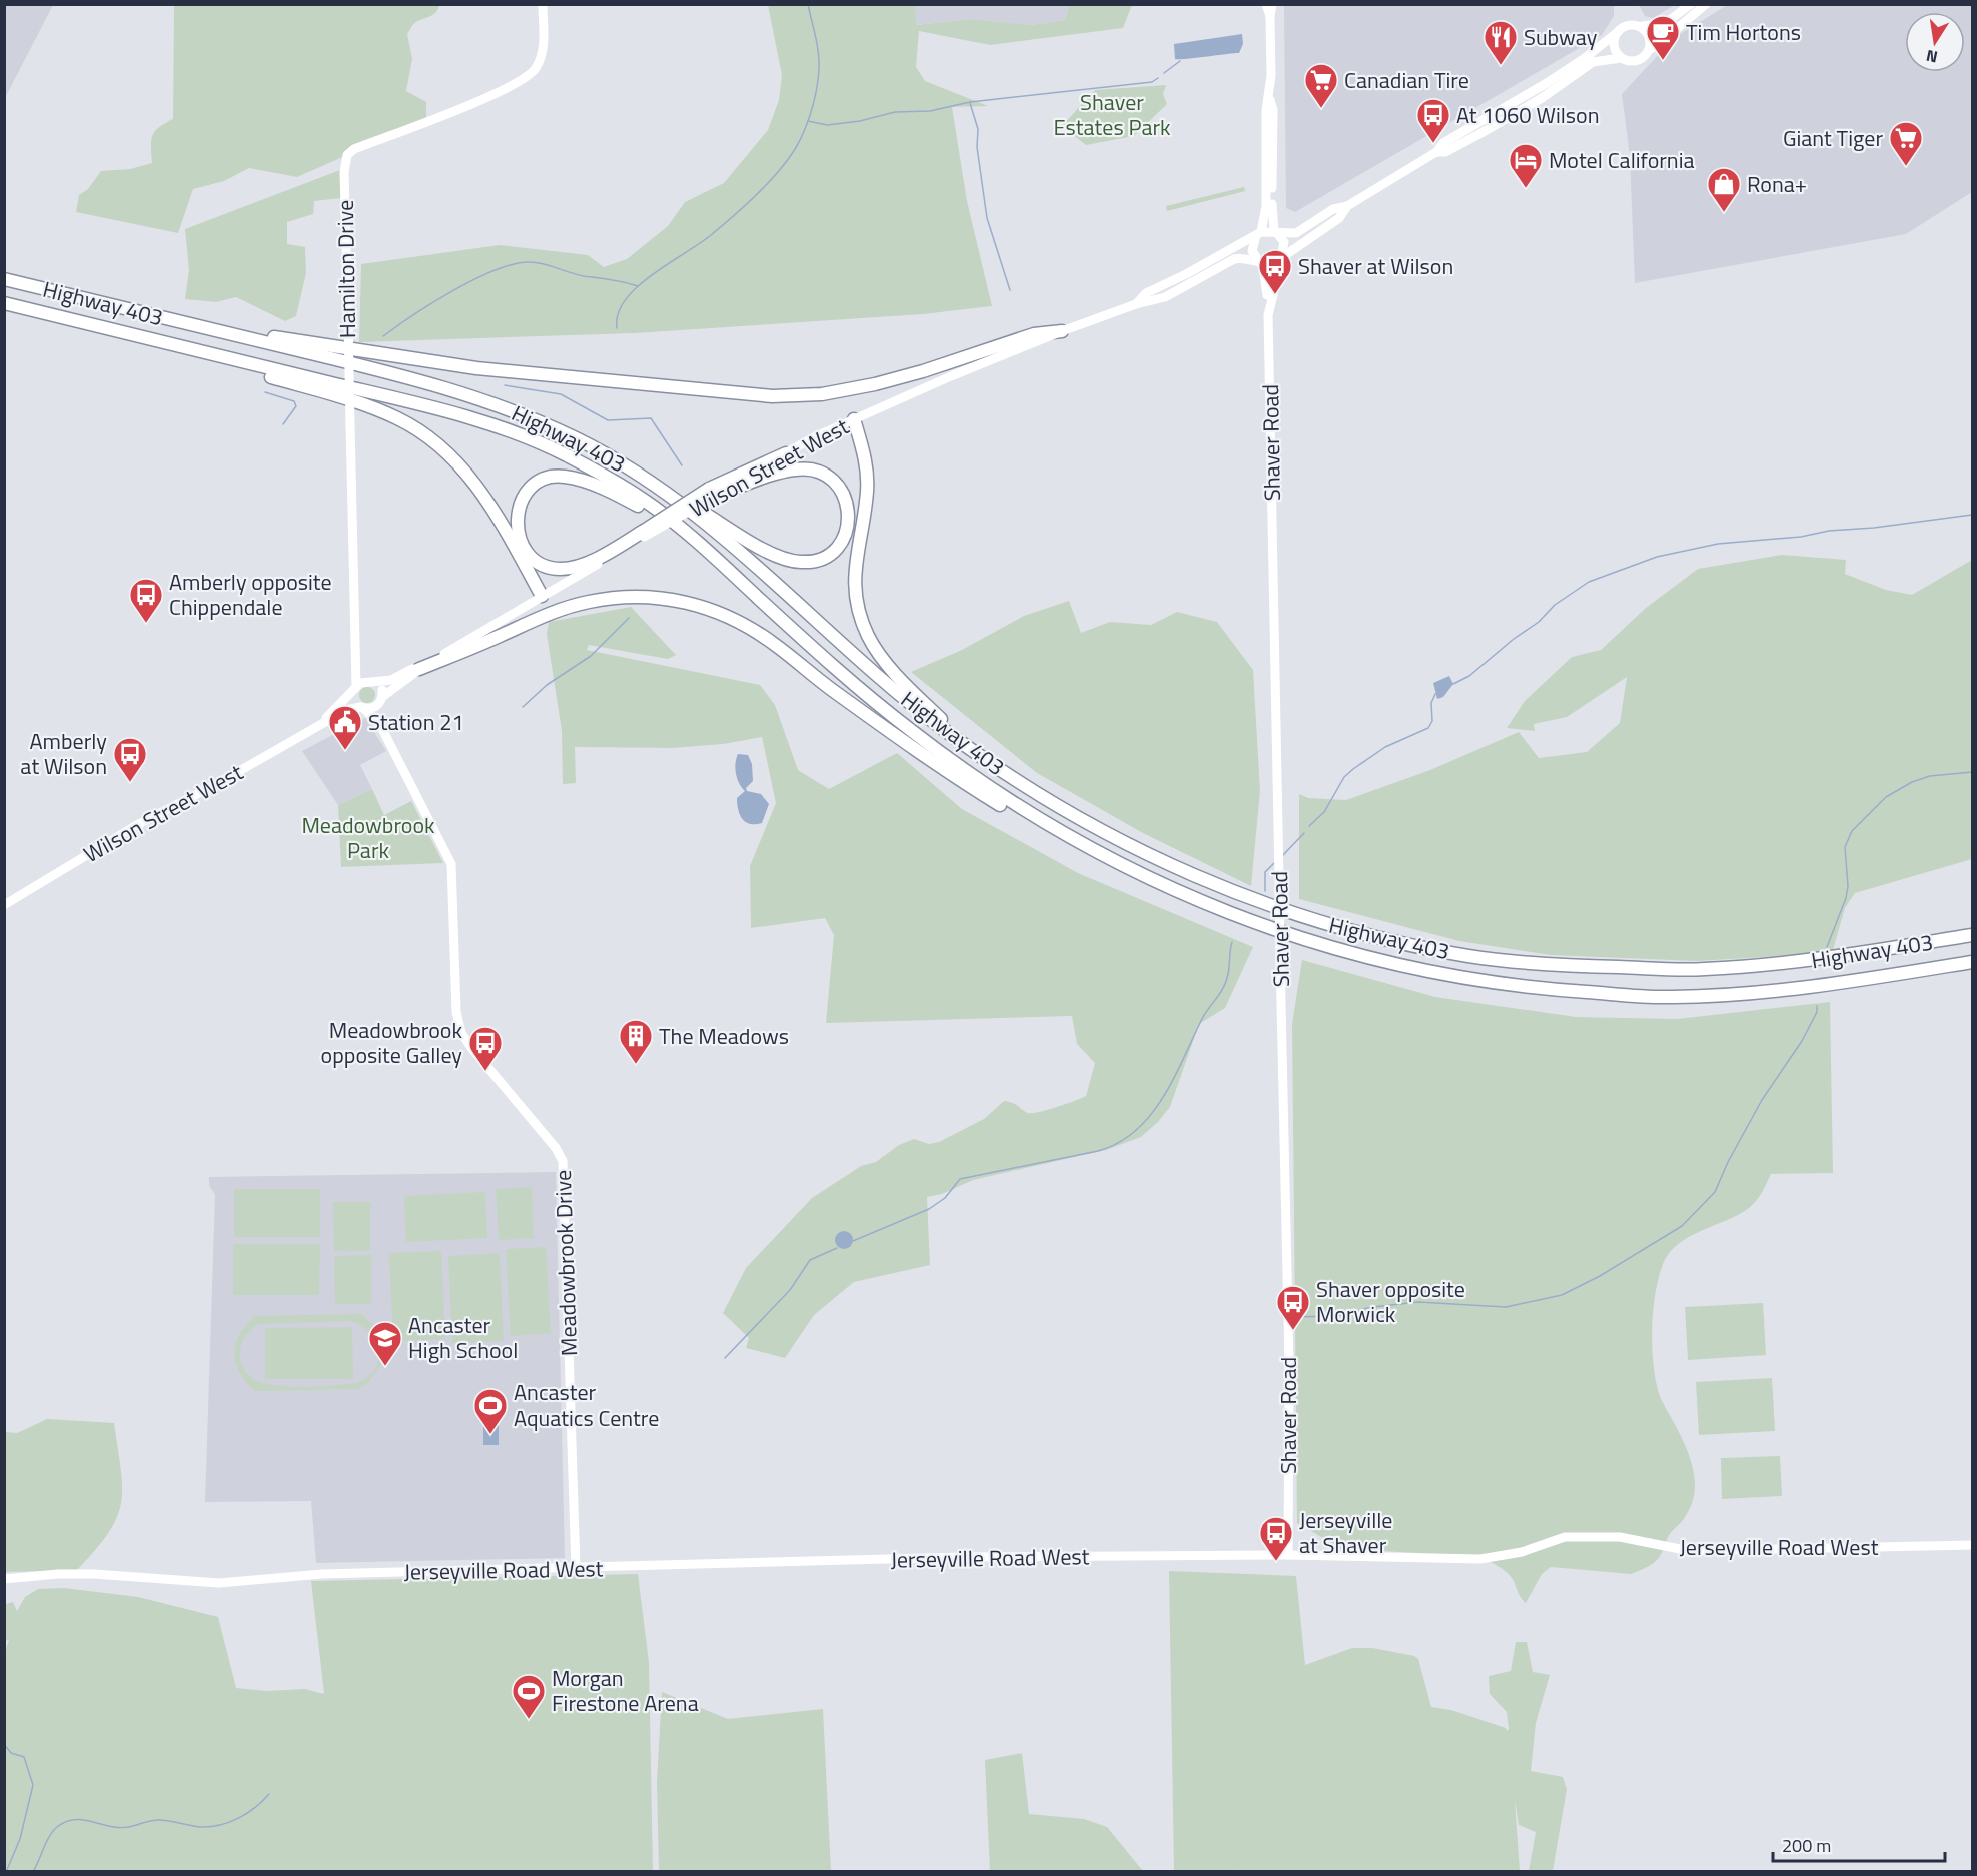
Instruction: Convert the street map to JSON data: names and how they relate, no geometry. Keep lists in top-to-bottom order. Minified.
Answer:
{"streets":{"highway":["Highway 403"],"main road":["Hamilton Drive","Shaver Road","Wilson Street West","Meadowbrook Drive","Jerseyville Road West"]},"crossings":[["Hamilton Drive","Wilson Street West"],["Hamilton Drive","Meadowbrook Drive"],["Shaver Road","Wilson Street West"],["Shaver Road","Jerseyville Road West"],["Wilson Street West","Meadowbrook Drive"],["Meadowbrook Drive","Jerseyville Road West"]],"parks":["Shaver Estates Park","Meadowbrook Park"],"places":{"cafe":["Tim Hortons"],"restaurant":["Subway"],"supermarket":["Canadian Tire","Giant Tiger"],"bus stop":["At 1060 Wilson","Shaver at Wilson","Amberly opposite Chippendale","Amberly at Wilson","Meadowbrook opposite Galley","Shaver opposite Morwick","Jerseyville at Shaver"],"hotel":["Motel California"],"shop":["Rona+"],"public building":["Station 21"],"building":["The Meadows"],"school or university":["Ancaster High School"],"sports":["Ancaster Aquatics Centre","Morgan Firestone Arena"]},"scale_bar":"200 m","north":"bottom"}
